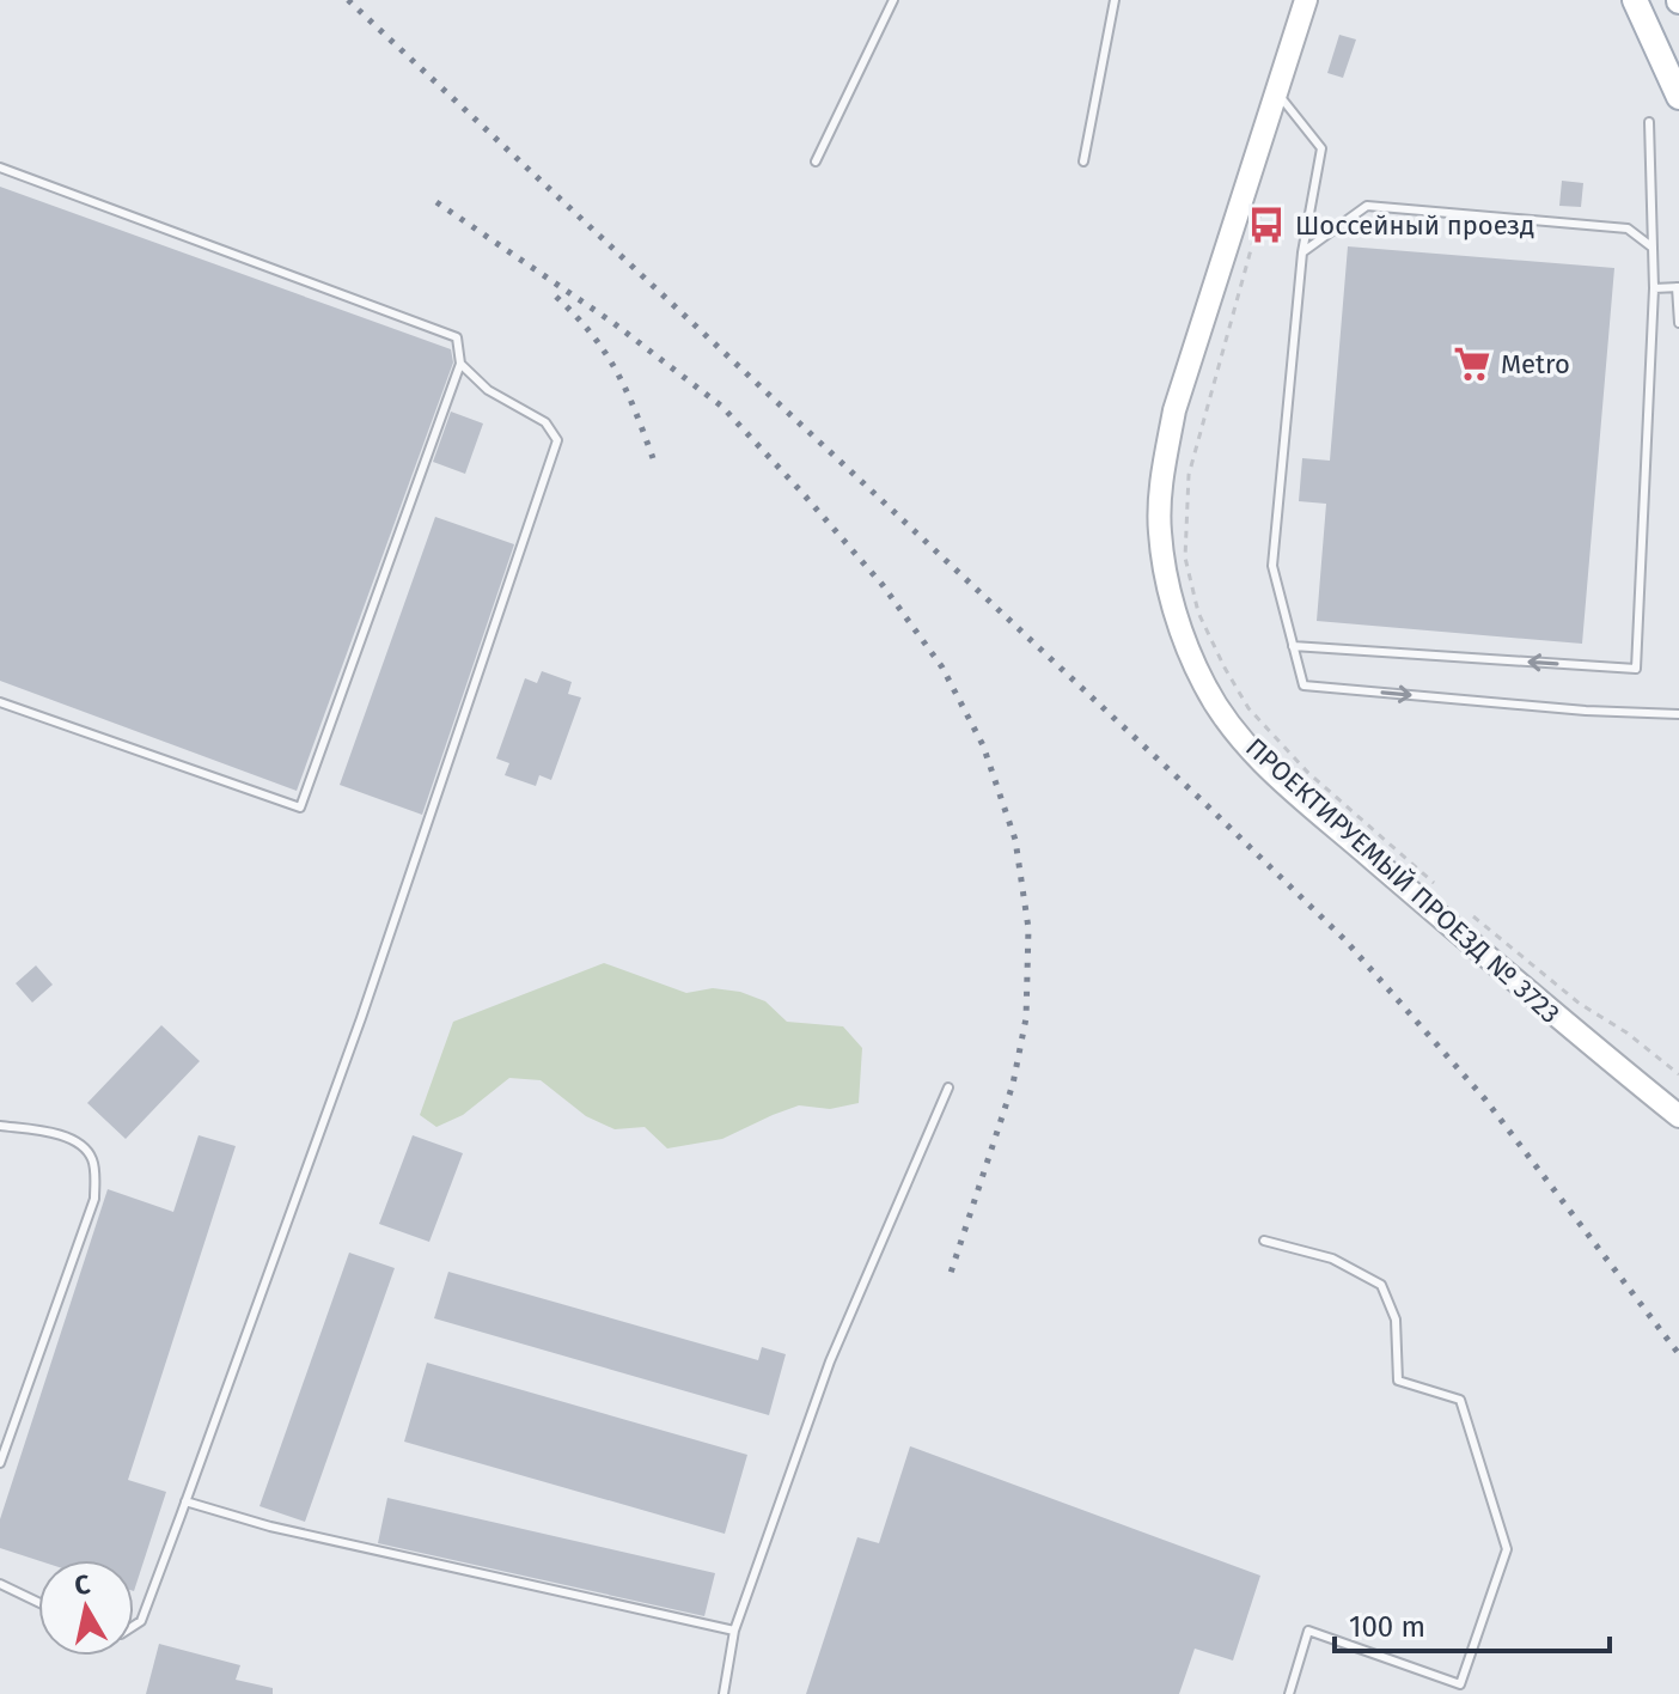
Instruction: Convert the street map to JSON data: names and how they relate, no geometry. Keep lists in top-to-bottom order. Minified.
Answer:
{"streets":{"main road":["ПРОЕКТИРУЕМЫЙ ПРОЕЗД № 3723"]},"places":{"bus stop":["Шоссейный проезд"],"supermarket":["Metro"]},"scale_bar":"100 m","north":"top"}
